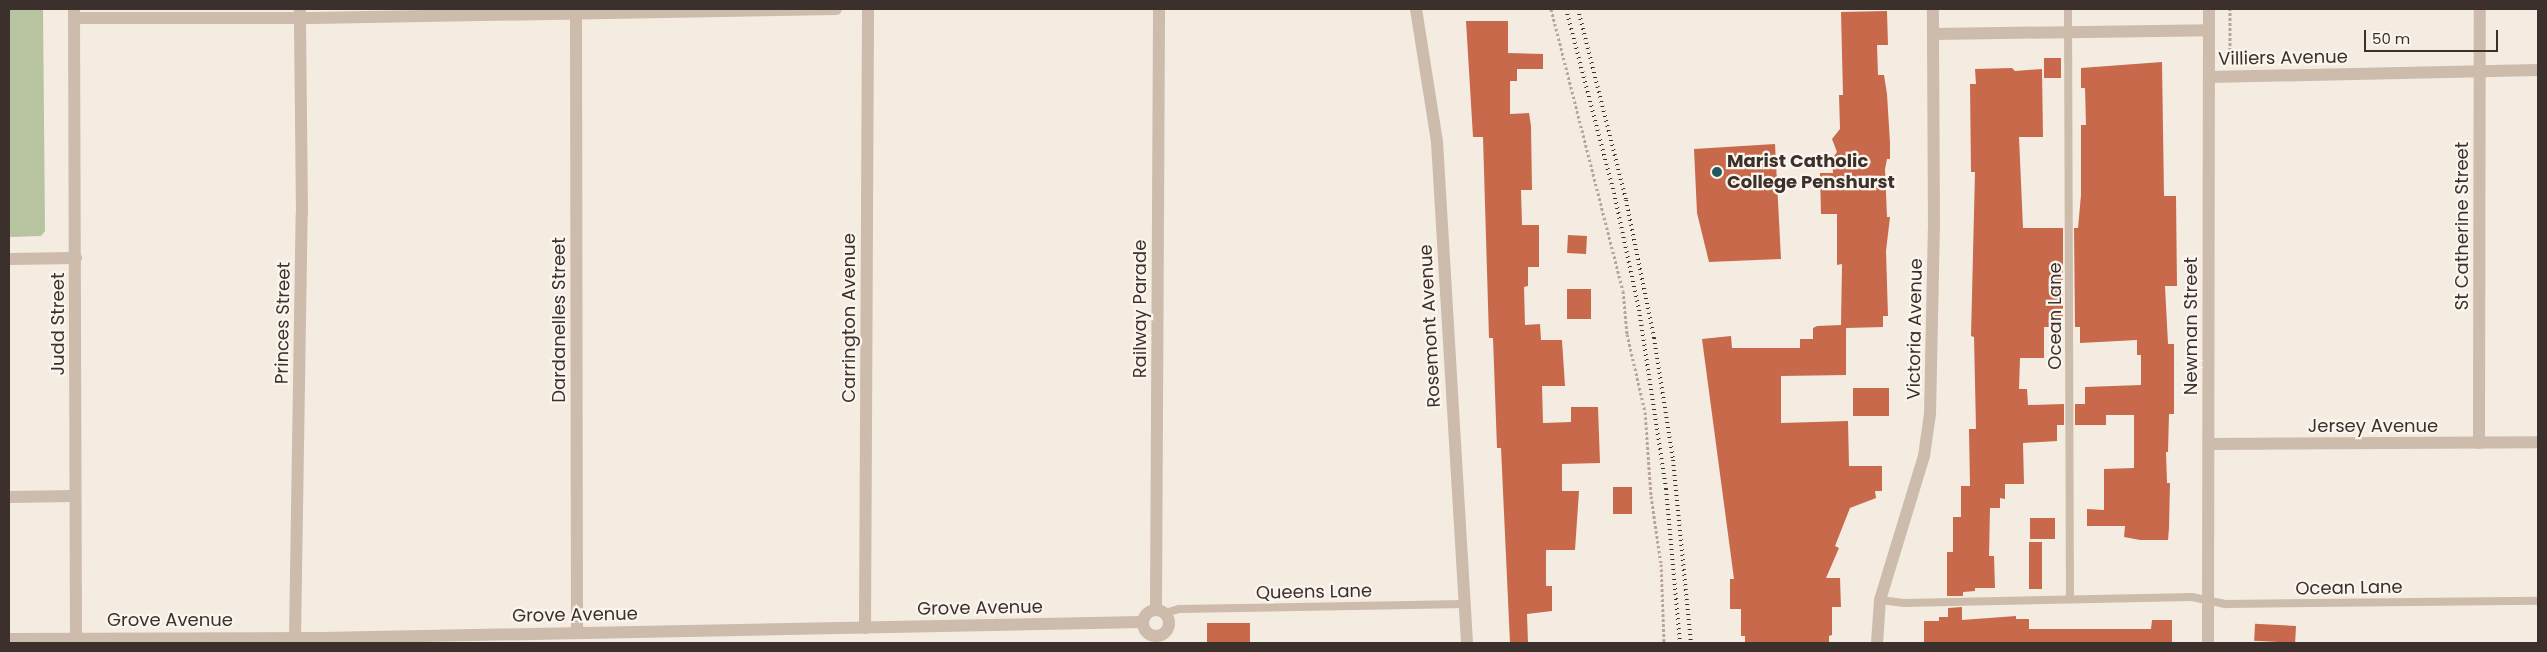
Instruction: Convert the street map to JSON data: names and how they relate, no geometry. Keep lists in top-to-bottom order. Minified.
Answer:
{"streets":{"street":["Villiers Avenue","St Catherine Street","Railway Parade","Carrington Avenue","Dardanelles Street","Princes Street","Judd Street","Rosemont Avenue","Newman Street","Victoria Avenue","Jersey Avenue","Grove Avenue"],"lane":["Ocean Lane","Queens Lane"]},"crossings":[["Villiers Avenue","St Catherine Street"],["Villiers Avenue","Newman Street"],["St Catherine Street","Jersey Avenue"],["Railway Parade","Queens Lane"],["Railway Parade","Grove Avenue"],["Ocean Lane","Newman Street"],["Ocean Lane","Victoria Avenue"],["Carrington Avenue","Grove Avenue"],["Dardanelles Street","Grove Avenue"],["Princes Street","Grove Avenue"],["Judd Street","Grove Avenue"],["Rosemont Avenue","Queens Lane"],["Newman Street","Jersey Avenue"],["Queens Lane","Grove Avenue"]],"places":["Marist Catholic College Penshurst"],"scale_bar":"50 m"}
